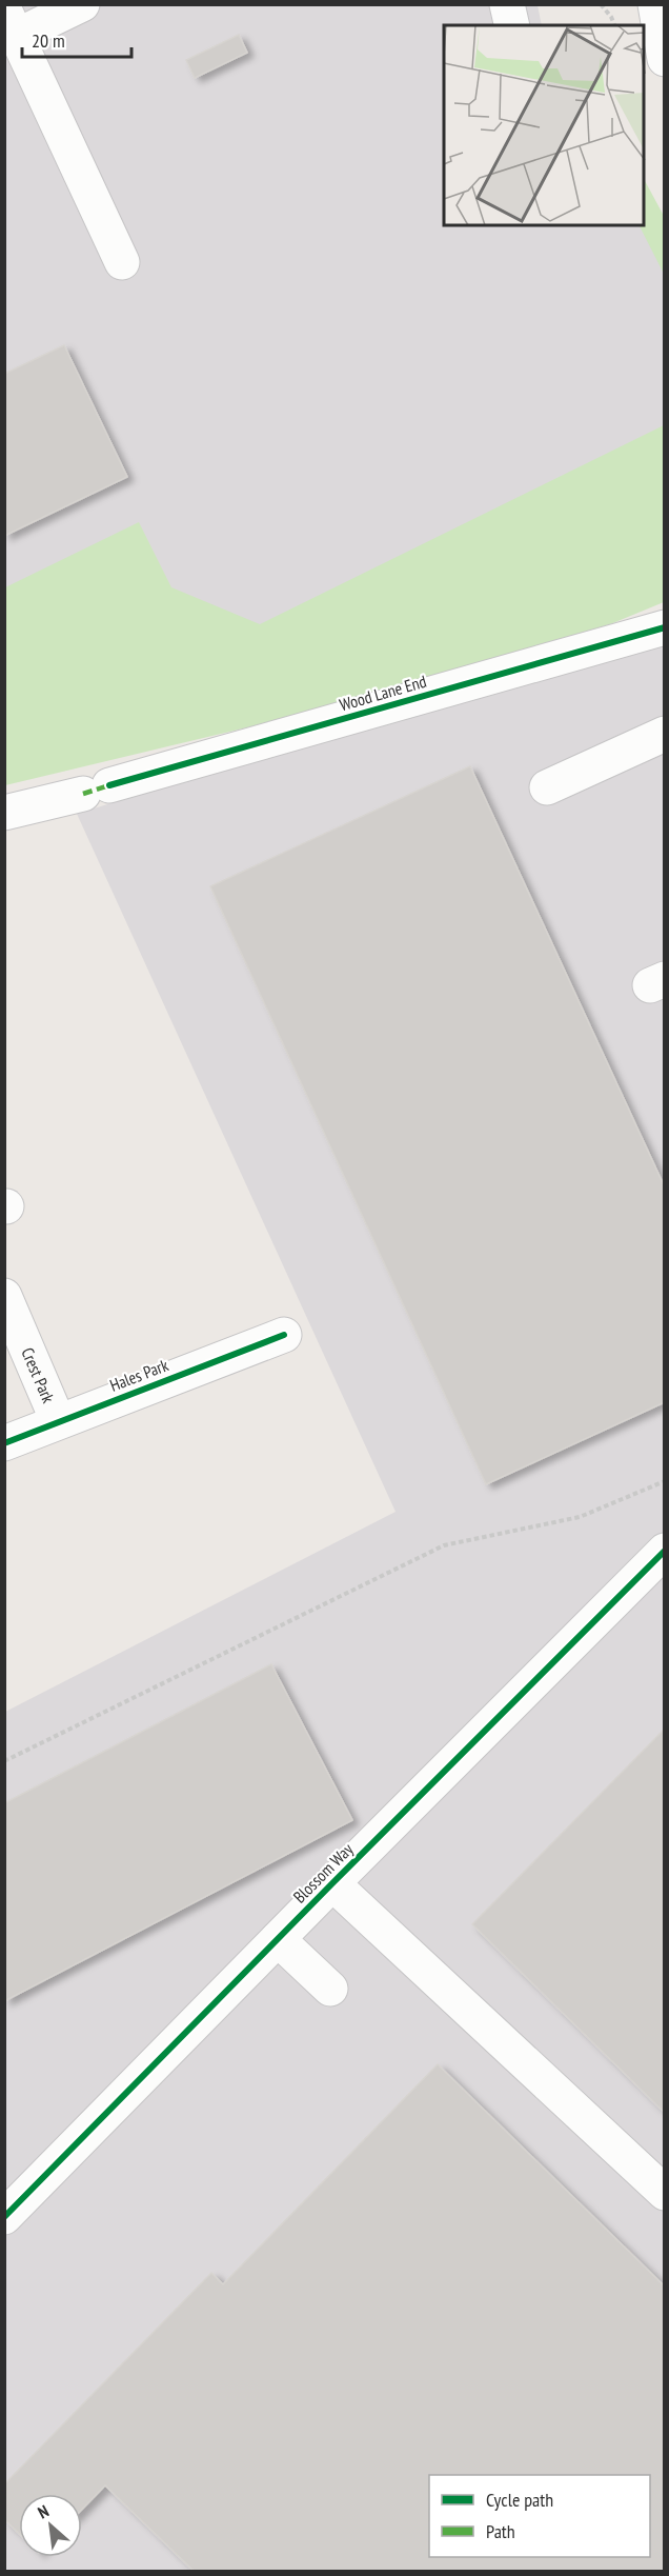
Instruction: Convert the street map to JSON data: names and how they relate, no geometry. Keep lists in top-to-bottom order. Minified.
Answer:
{"streets":{"street":["Wood Lane End","Hales Park","Crest Park","Blossom Way"]},"crossings":[["Hales Park","Crest Park"]],"legend":["Cycle path","Path"],"scale_bar":"20 m","north":"top left"}
